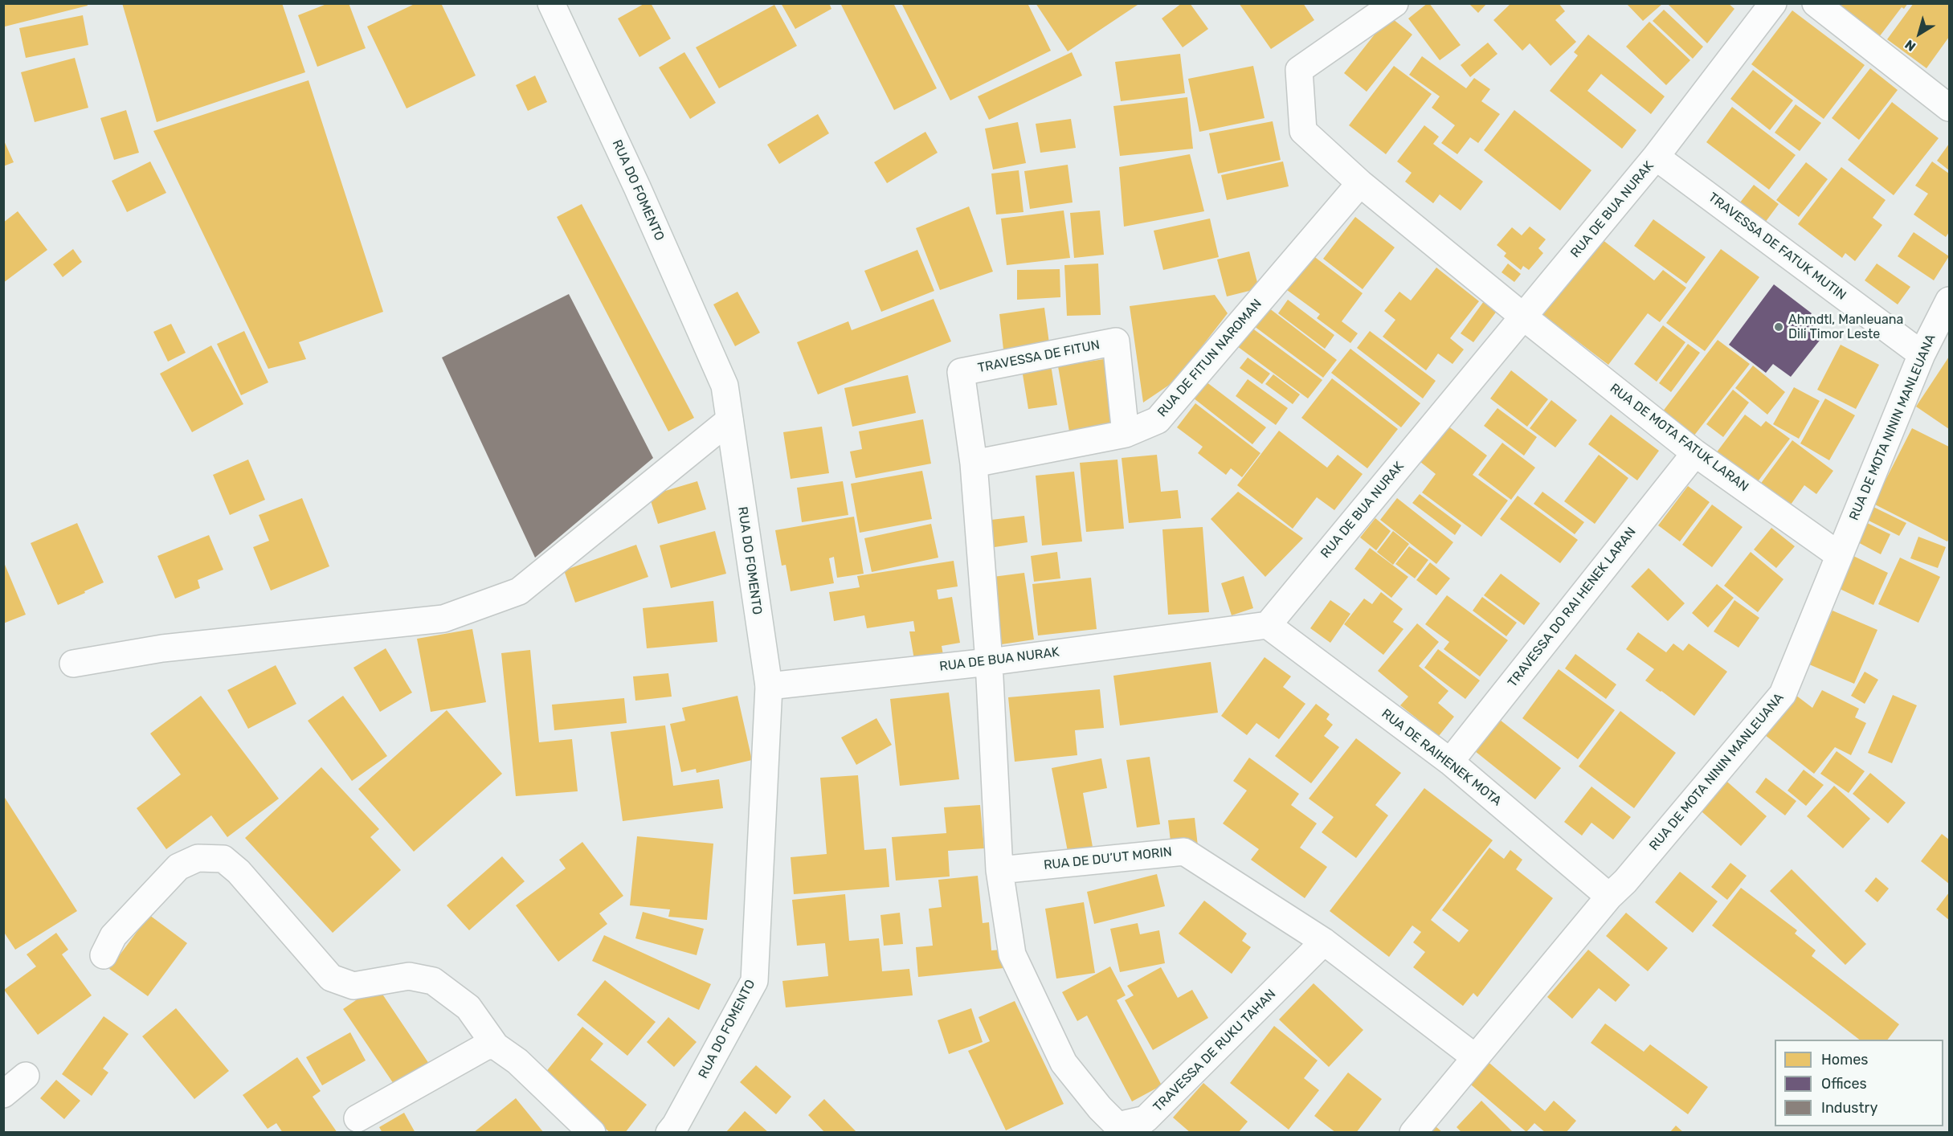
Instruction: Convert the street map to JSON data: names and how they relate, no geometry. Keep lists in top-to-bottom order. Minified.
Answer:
{"streets":{"street":["RUA DO FOMENTO","RUA DE BUA NURAK","TRAVESSA DE FATUK MUTIN","TRAVESSA DE FITUN","RUA DE FITUN NAROMAN","RUA DE MOTA NININ MANLEUANA","RUA DE MOTA FATUK LARAN","TRAVESSA DO RAI HENEK LARAN","RUA DE RAIHENEK MOTA","RUA DE DU’UT MORIN","TRAVESSA DE RUKU TAHAN"]},"crossings":[["RUA DO FOMENTO","RUA DE BUA NURAK"],["RUA DE BUA NURAK","TRAVESSA DE FATUK MUTIN"],["RUA DE BUA NURAK","RUA DE MOTA FATUK LARAN"],["RUA DE BUA NURAK","RUA DE RAIHENEK MOTA"],["TRAVESSA DE FATUK MUTIN","RUA DE MOTA NININ MANLEUANA"],["TRAVESSA DE FITUN","RUA DE FITUN NAROMAN"],["RUA DE MOTA NININ MANLEUANA","RUA DE MOTA FATUK LARAN"],["RUA DE MOTA NININ MANLEUANA","RUA DE RAIHENEK MOTA"],["RUA DE MOTA NININ MANLEUANA","RUA DE DU’UT MORIN"],["RUA DE MOTA FATUK LARAN","TRAVESSA DO RAI HENEK LARAN"],["TRAVESSA DO RAI HENEK LARAN","RUA DE RAIHENEK MOTA"],["RUA DE DU’UT MORIN","TRAVESSA DE RUKU TAHAN"]],"places":["Ahmdtl, Manleuana Dili Timor Leste"],"legend":["Homes","Offices","Industry"],"north":"bottom left"}
